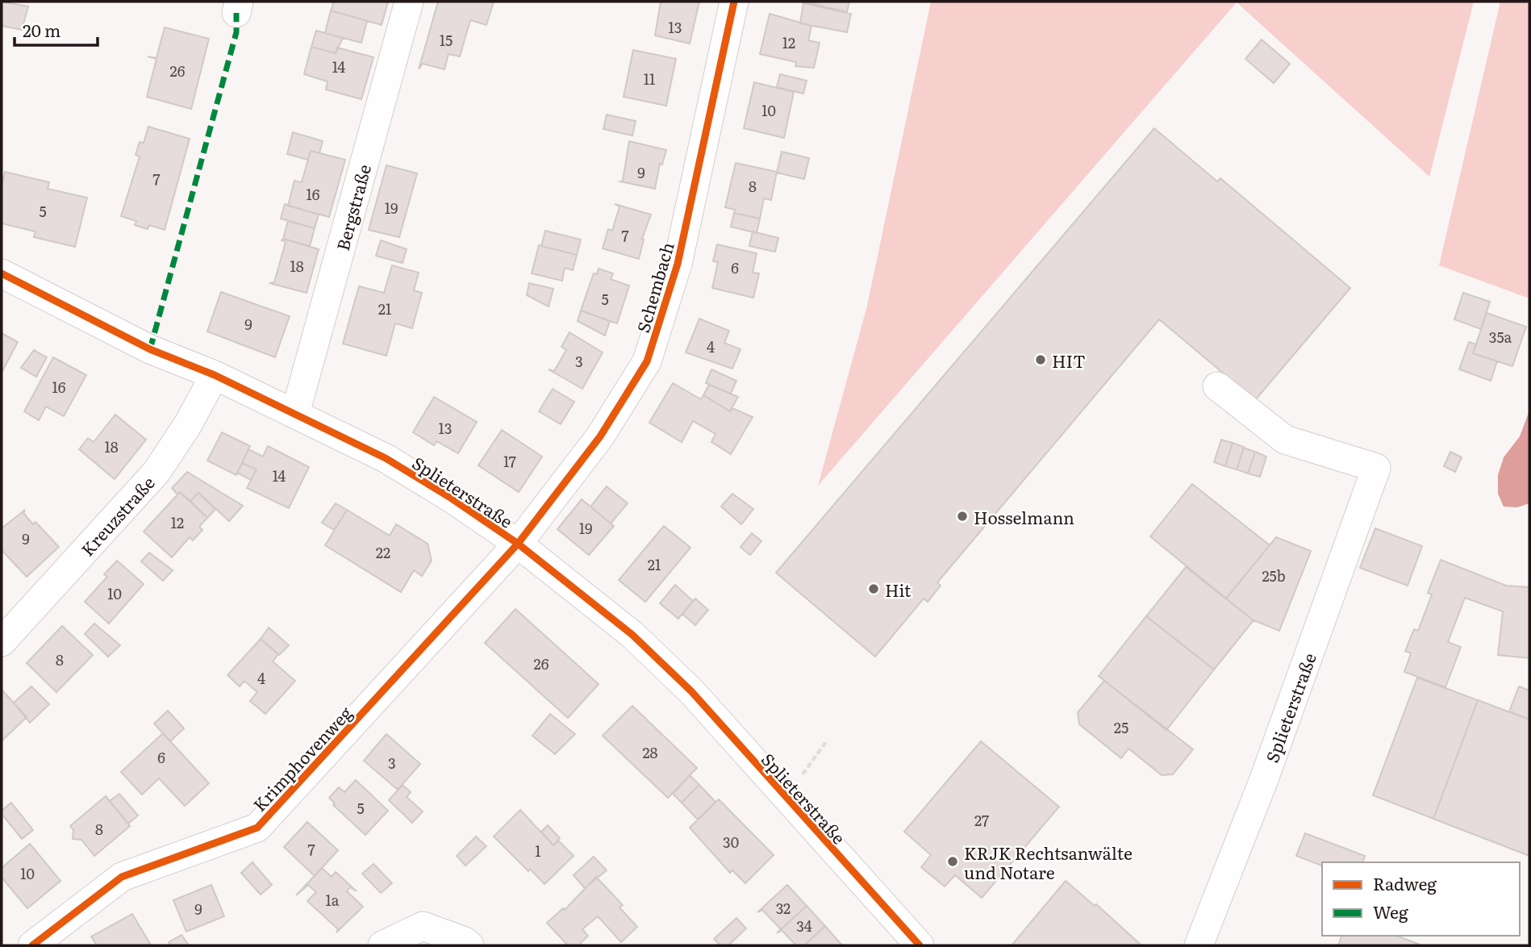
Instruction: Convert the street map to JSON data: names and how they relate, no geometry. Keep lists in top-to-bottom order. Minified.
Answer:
{"streets":{"street":["Bergstraße","Schembach","Splieterstraße","Kreuzstraße","Krimphovenweg"]},"crossings":[["Bergstraße","Splieterstraße"],["Schembach","Splieterstraße"],["Schembach","Krimphovenweg"],["Splieterstraße","Kreuzstraße"],["Splieterstraße","Krimphovenweg"]],"places":["HIT","Hosselmann","Hit","KRJK Rechtsanwälte und Notare"],"house_numbers":["13","15","12","14","26","11","10","9","7","8","16","19","5","7","18","6","5","21","9","35a","4","3","16","13","18","17","14","12","19","9","22","21","25b","10","8","26","4","25","28","6","3","5","27","8","30","7","1","10","1a","32","9","34"],"legend":["Radweg","Weg"],"scale_bar":"20 m"}
